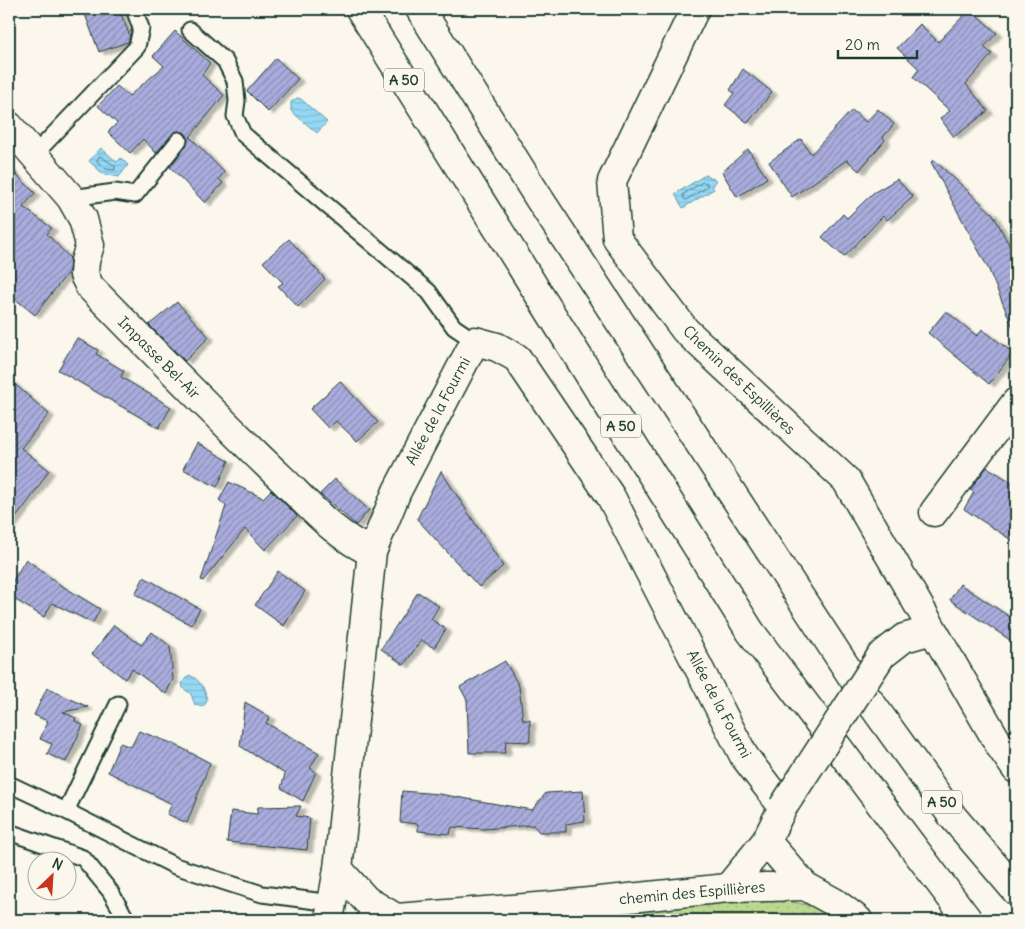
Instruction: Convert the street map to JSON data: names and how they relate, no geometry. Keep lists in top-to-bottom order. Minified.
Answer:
{"streets":{"main road":["A 50","Impasse Bel-Air","Chemin des Espillières","Allée de la Fourmi","chemin des Espillières"]},"crossings":[["Impasse Bel-Air","Allée de la Fourmi"]],"scale_bar":"20 m","north":"top right"}
